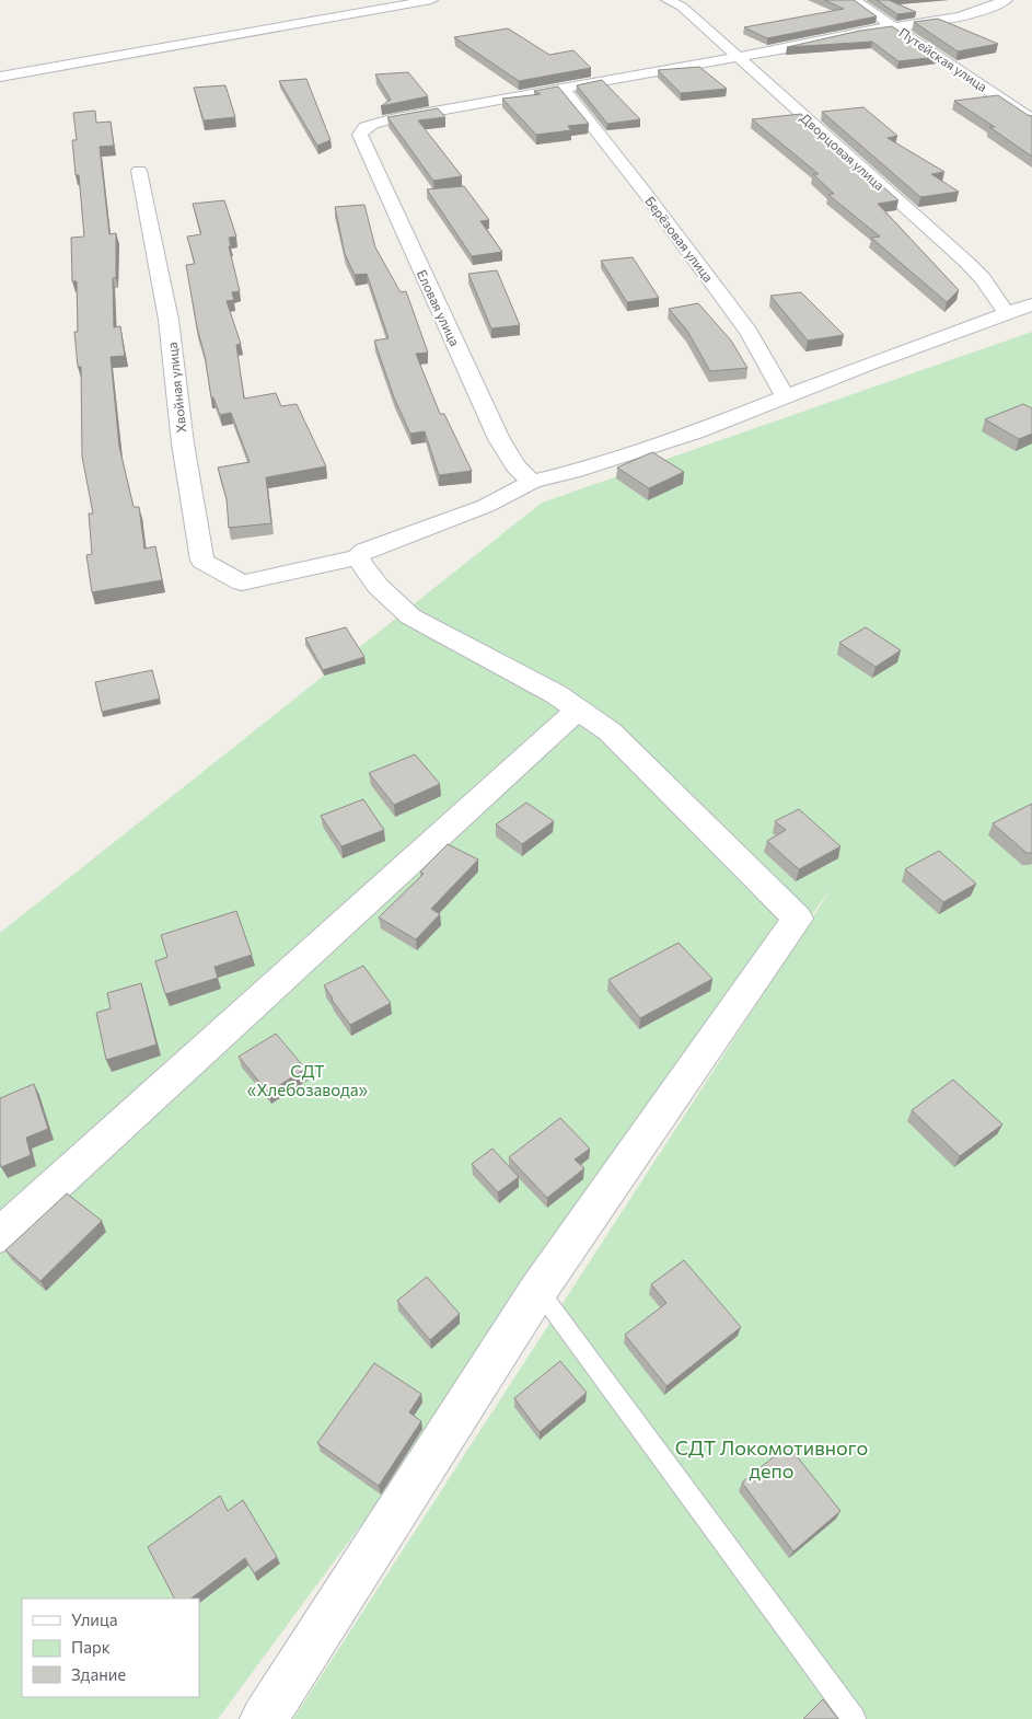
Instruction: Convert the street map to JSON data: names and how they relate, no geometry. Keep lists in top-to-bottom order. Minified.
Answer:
{"streets":{"street":["Путейская улица","Дворцовая улица","Берёзовая улица","Еловая улица","Хвойная улица"]},"crossings":[["Берёзовая улица","Еловая улица"]],"parks":["СДТ «Хлебозавода»","СДТ Локомотивного депо"],"legend":["Улица","Парк","Здание"]}
